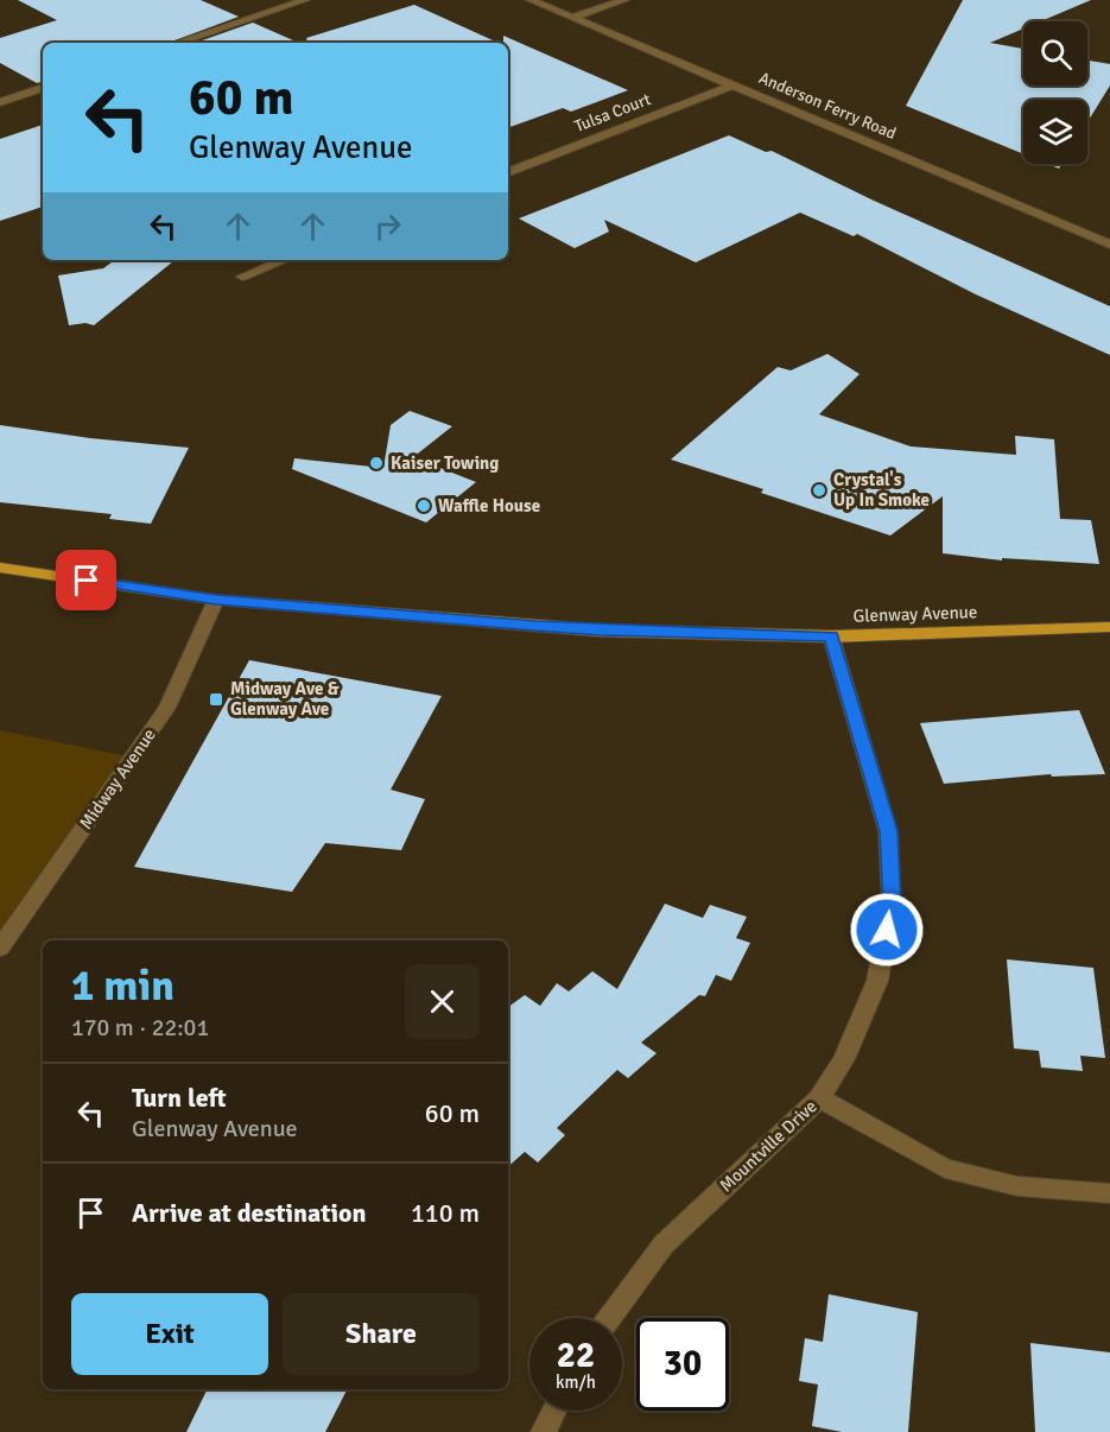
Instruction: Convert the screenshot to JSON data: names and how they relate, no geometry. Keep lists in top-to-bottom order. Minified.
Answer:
{"streets":{"main road":["Glenway Avenue"],"street":["Anderson Ferry Road","Tulsa Court","Midway Avenue","Mountville Drive"]},"crossings":[["Anderson Ferry Road","Tulsa Court"],["Glenway Avenue","Midway Avenue"],["Glenway Avenue","Mountville Drive"]],"places":{"other":["Kaiser Towing","Crystal's Up In Smoke","Waffle House"],"transit":["Midway Ave & Glenway Ave"]},"page":{"turn":["60 m","Glenway Avenue"],"heading":["1 min","170 m · 22:01"],"list":[{"name":"Turn left","note":"Glenway Avenue","value":"60 m"},{"name":"Arrive at destination","value":"110 m"}],"buttons":["Exit","Share"],"speed":"22 km/h","limit":"30"}}
